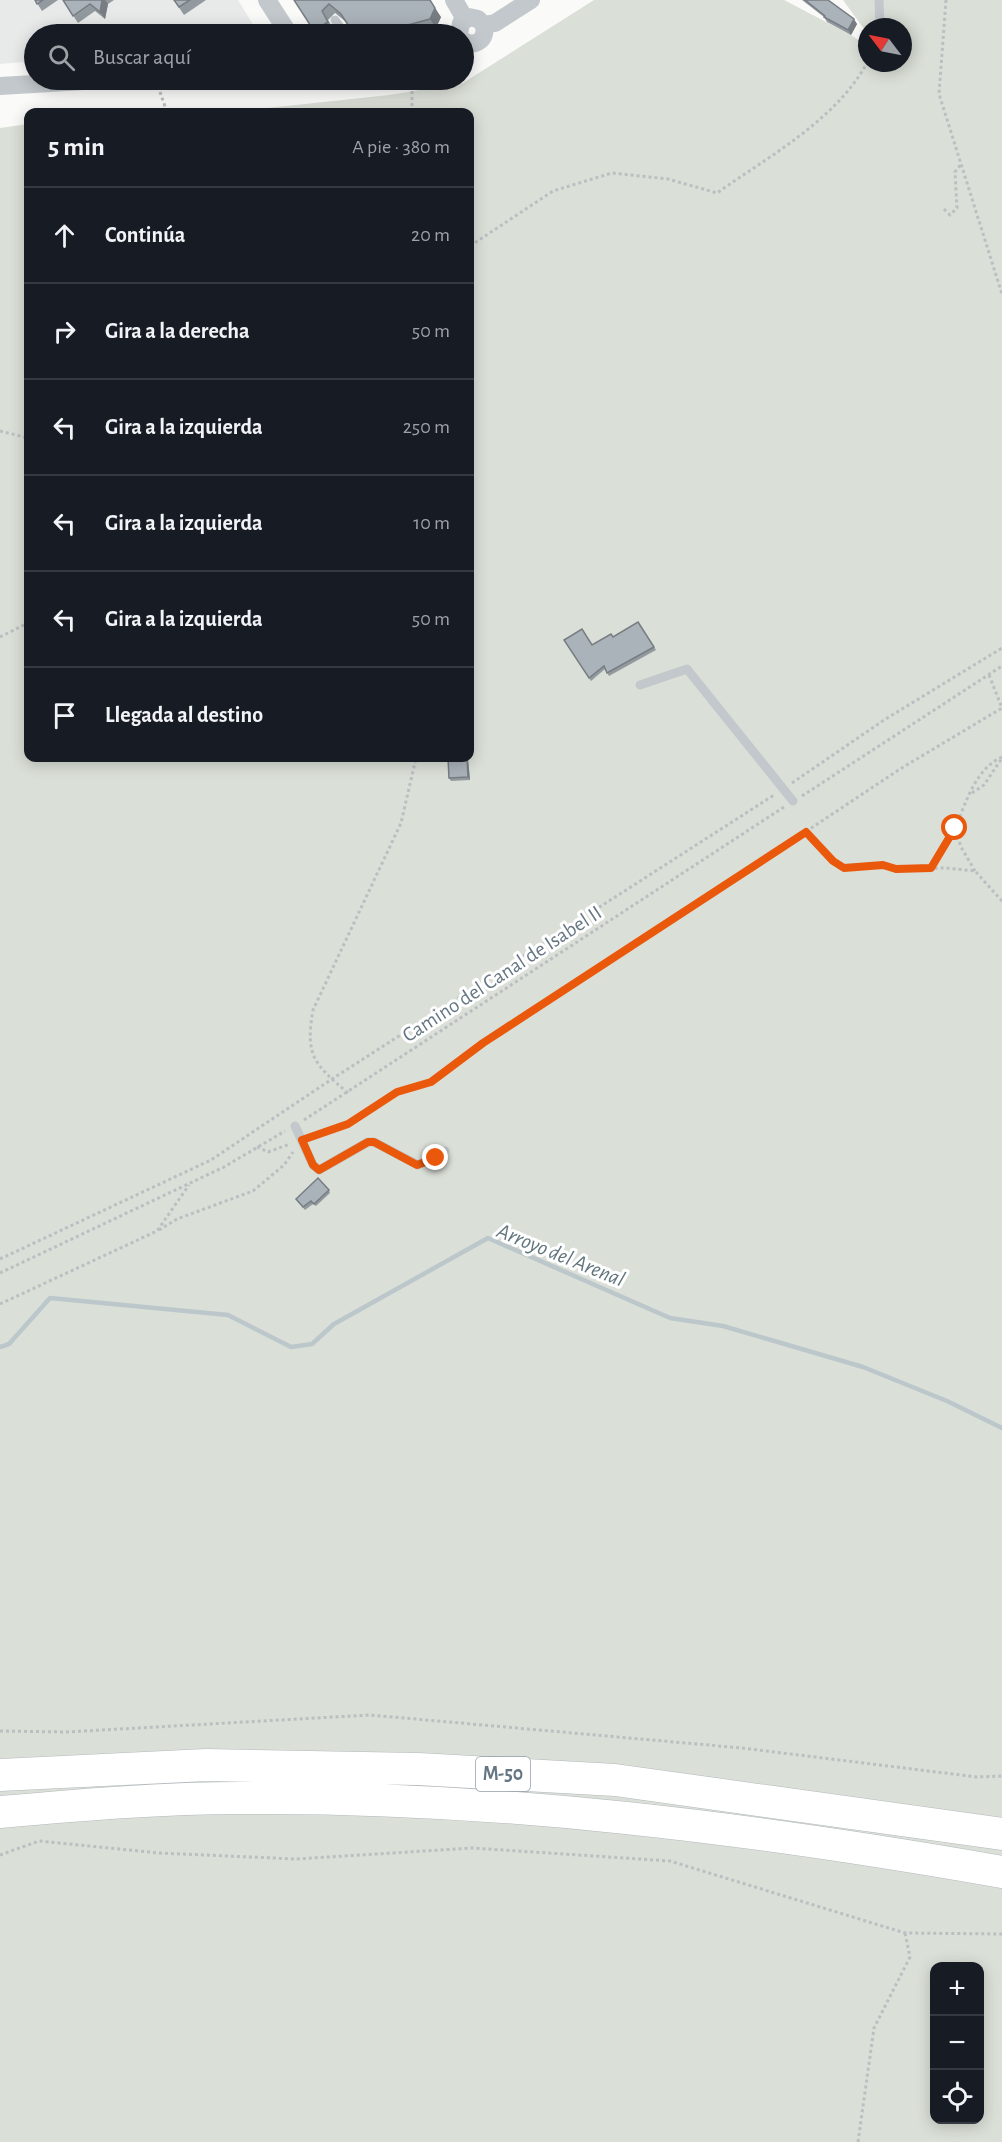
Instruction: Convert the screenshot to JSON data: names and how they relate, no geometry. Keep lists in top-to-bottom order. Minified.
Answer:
{"streets":{"highway":["M-50"],"path":["Camino del Canal de Isabel II"]},"water":["Arroyo del Arenal"],"north":"top left","page":{"search":"Buscar aquí","heading":["5 min","A pie · 380 m"],"list":[["Continúa","20 m"],["Gira a la derecha","50 m"],["Gira a la izquierda","250 m"],["Gira a la izquierda","10 m"],["Gira a la izquierda","50 m"],"Llegada al destino"],"map_buttons":["+","−"]}}
